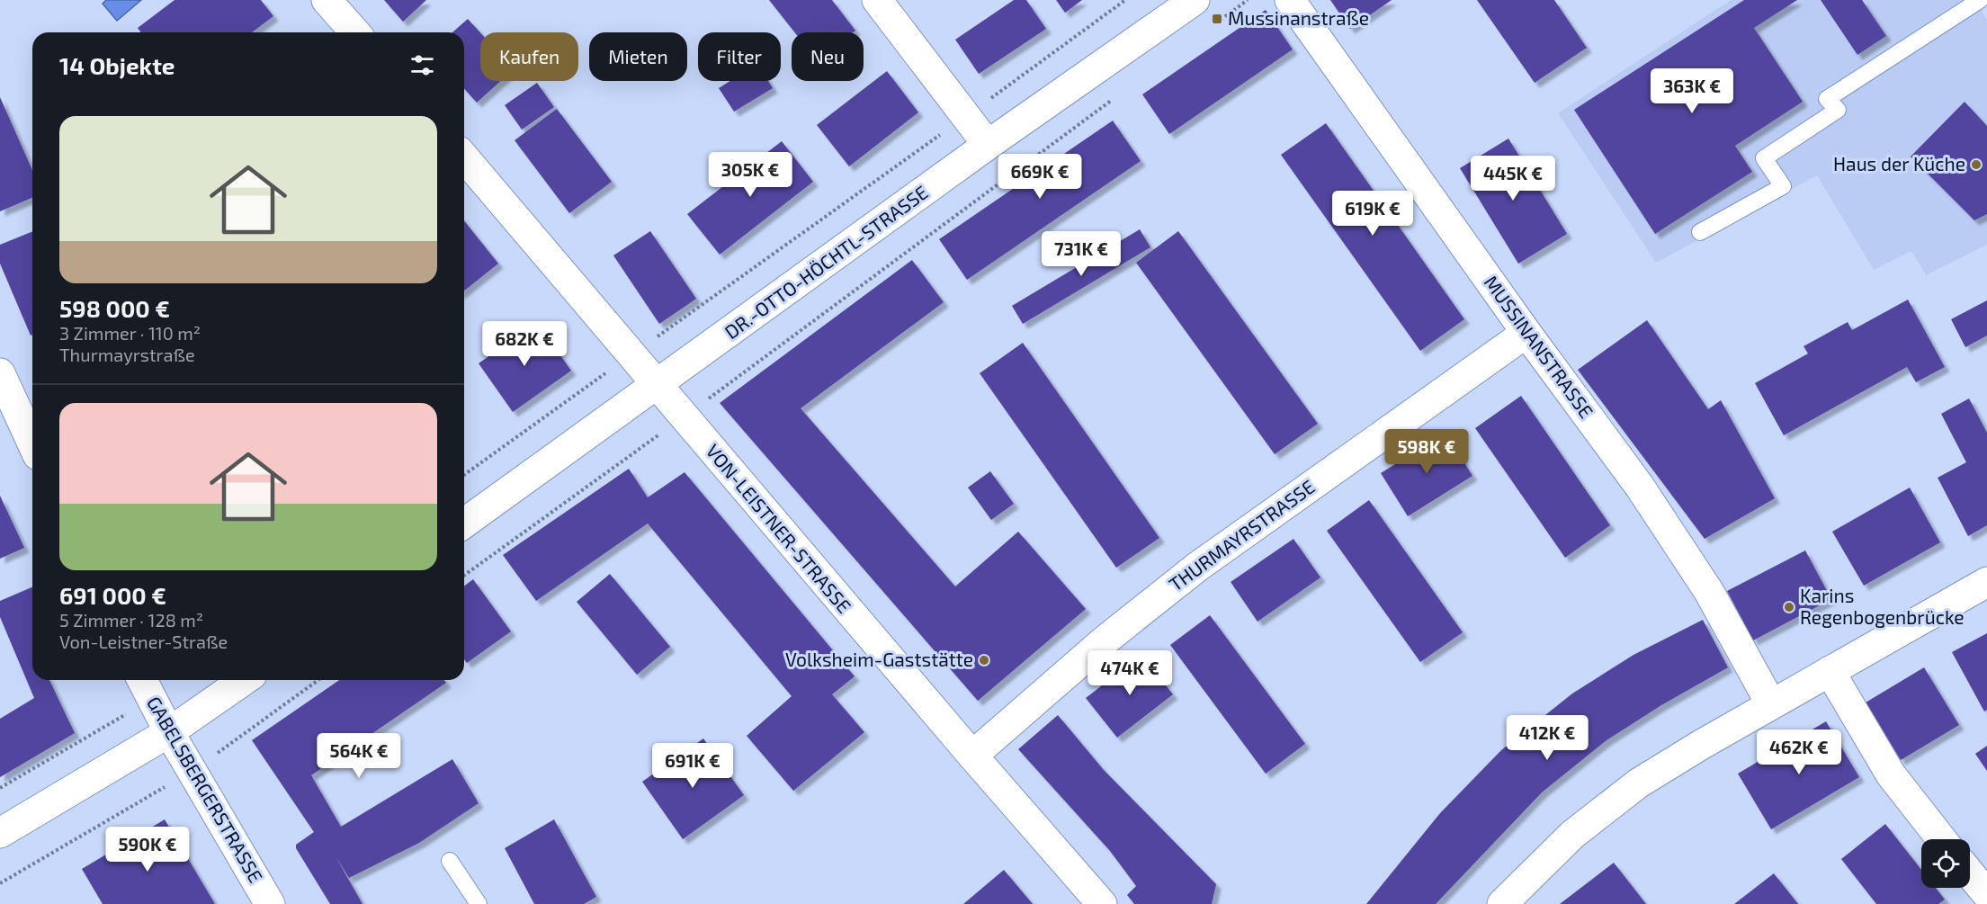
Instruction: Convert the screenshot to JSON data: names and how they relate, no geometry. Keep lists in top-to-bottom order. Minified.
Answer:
{"streets":{"street":["DR.-OTTO-HÖCHTL-STRASSE","MUSSINANSTRASSE","VON-LEISTNER-STRASSE","THURMAYRSTRASSE","GABELSBERGERSTRASSE"]},"crossings":[["DR.-OTTO-HÖCHTL-STRASSE","VON-LEISTNER-STRASSE"],["MUSSINANSTRASSE","THURMAYRSTRASSE"],["VON-LEISTNER-STRASSE","THURMAYRSTRASSE"]],"places":{"transit":["Mussinanstraße"],"other":["Haus der Küche","Karins Regenbogenbrücke","Volksheim-Gaststätte"]},"page":{"chip":["Kaufen","Mieten","Filter","Neu"],"heading":"14 Objekte","price":["363K €","305K €","669K €","445K €","619K €","731K €","682K €","598K €","474K €","412K €","462K €","564K €","691K €","590K €"],"list":[{"name":"598 000 €","note":"3 Zimmer · 110 m² · Thurmayrstraße"},{"name":"691 000 €","note":"5 Zimmer · 128 m² · Von-Leistner-Straße"}]}}
